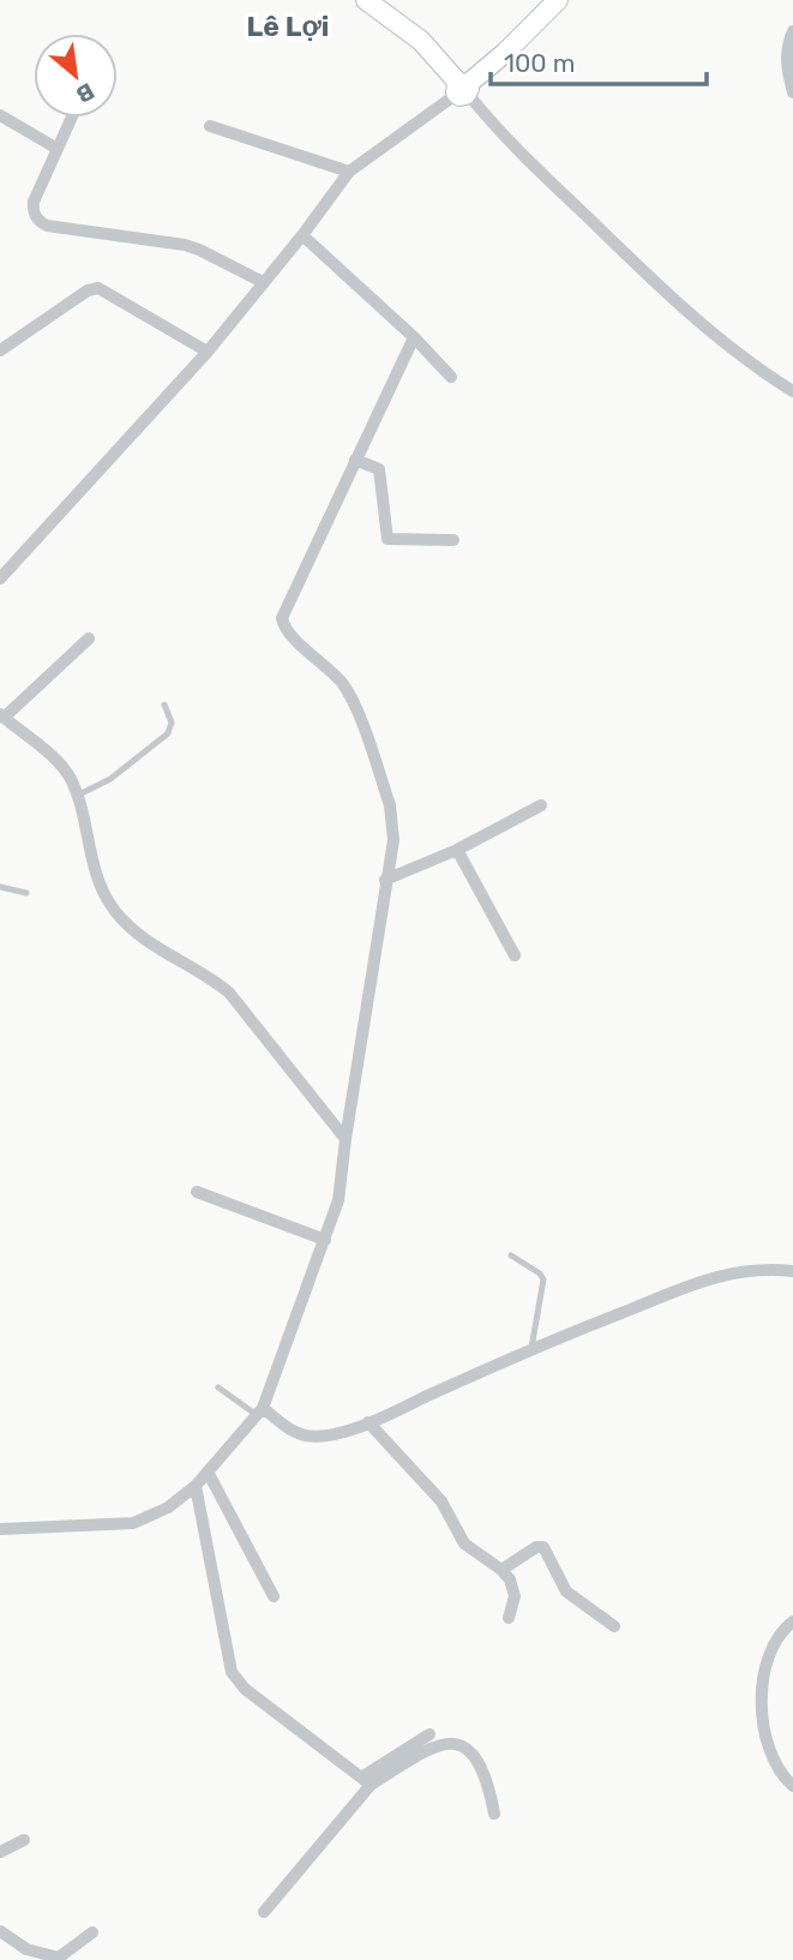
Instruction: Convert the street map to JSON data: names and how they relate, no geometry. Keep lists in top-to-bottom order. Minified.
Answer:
{"districts":["Lê Lợi"],"scale_bar":"100 m","north":"bottom right"}
